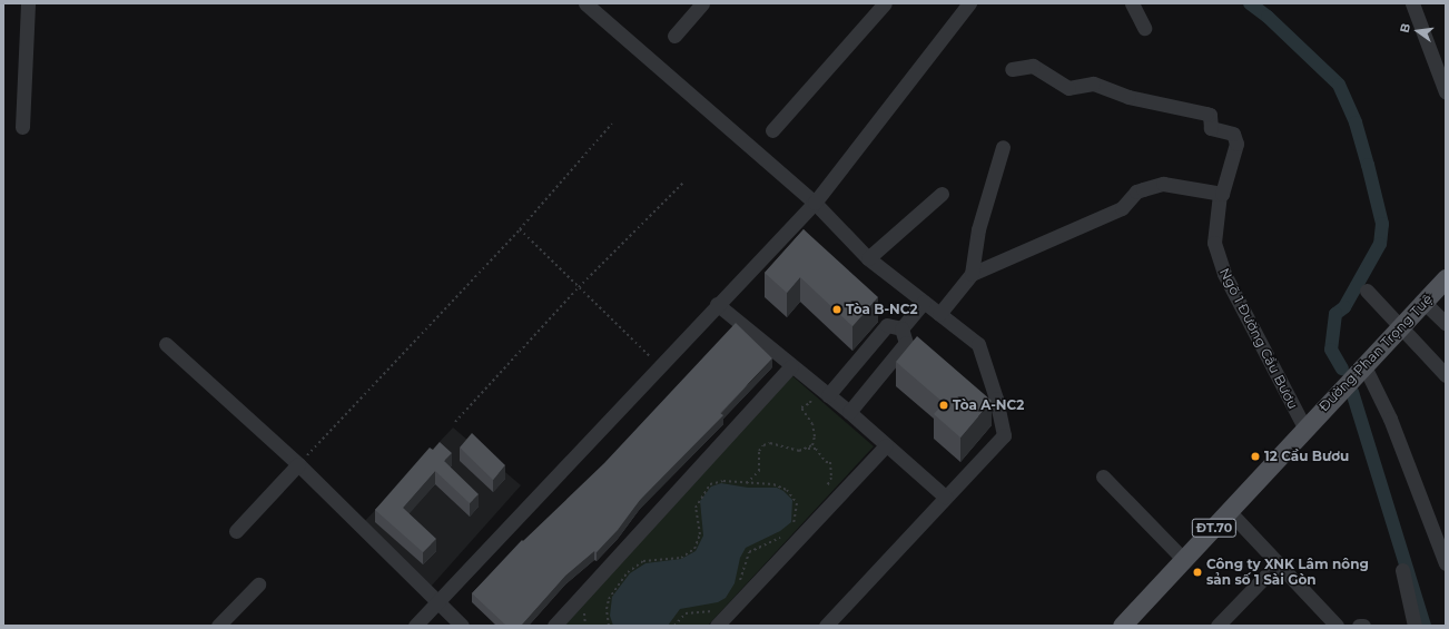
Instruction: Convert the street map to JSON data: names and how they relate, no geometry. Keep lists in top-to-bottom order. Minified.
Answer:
{"streets":{"main road":["Đường Phan Trọng Tuệ","ĐT.70"],"street":["Ngõ 1 Đường Cầu Bươu"]},"crossings":[["Ngõ 1 Đường Cầu Bươu","Đường Phan Trọng Tuệ"],["Ngõ 1 Đường Cầu Bươu","ĐT.70"],["Đường Phan Trọng Tuệ","ĐT.70"]],"places":["Tòa B-NC2","Tòa A-NC2","12 Cầu Bươu","Công ty XNK Lâm nông sản số 1 Sài Gòn"],"north":"left"}
